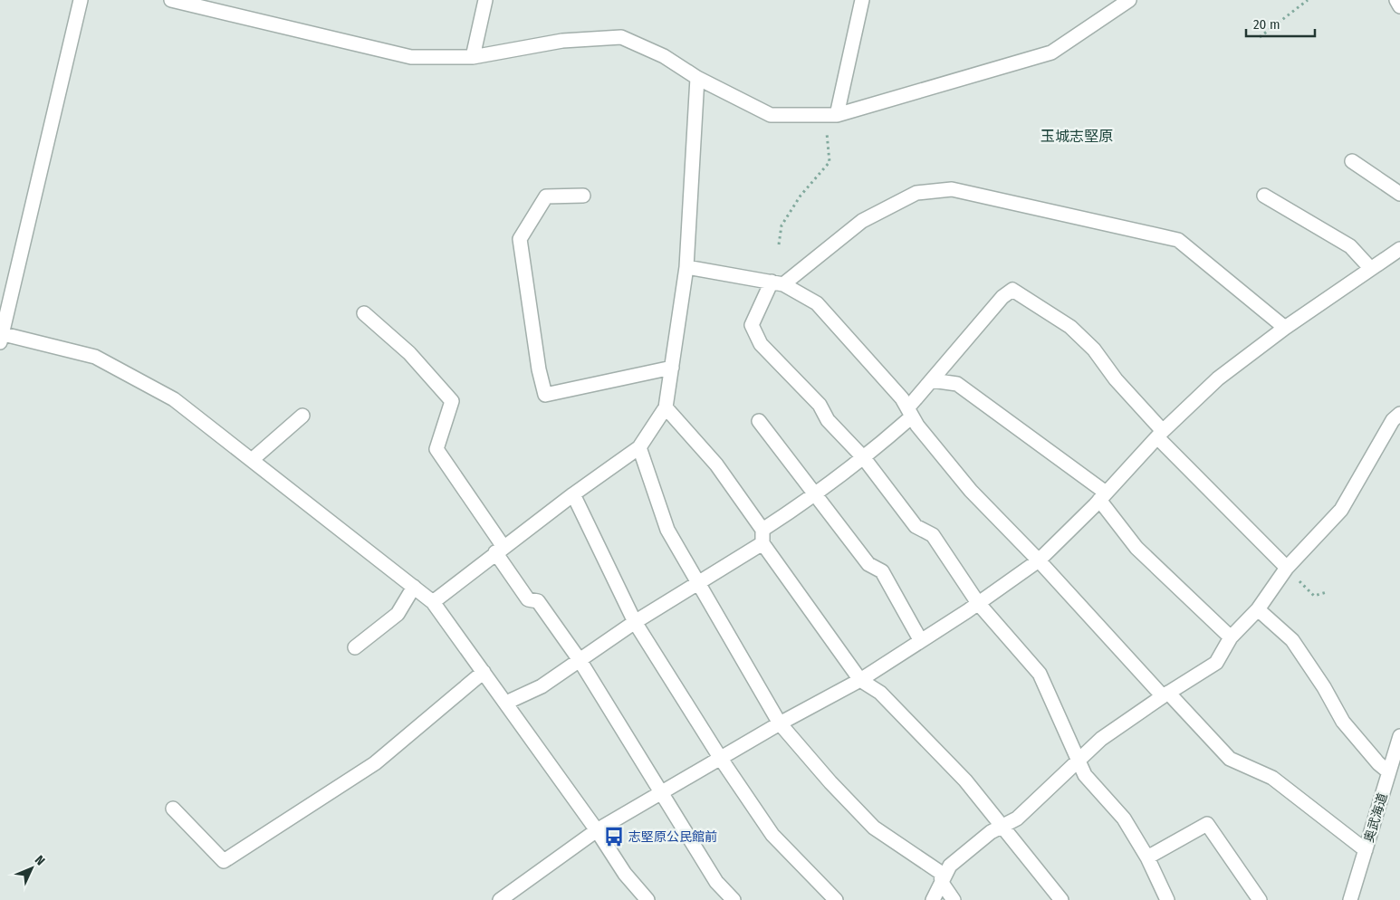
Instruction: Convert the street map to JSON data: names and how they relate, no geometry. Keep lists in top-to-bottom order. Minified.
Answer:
{"streets":{"street":["奥武海道"]},"districts":["玉城志堅原"],"places":{"bus stop":["志堅原公民館前"]},"scale_bar":"20 m","north":"top right"}
